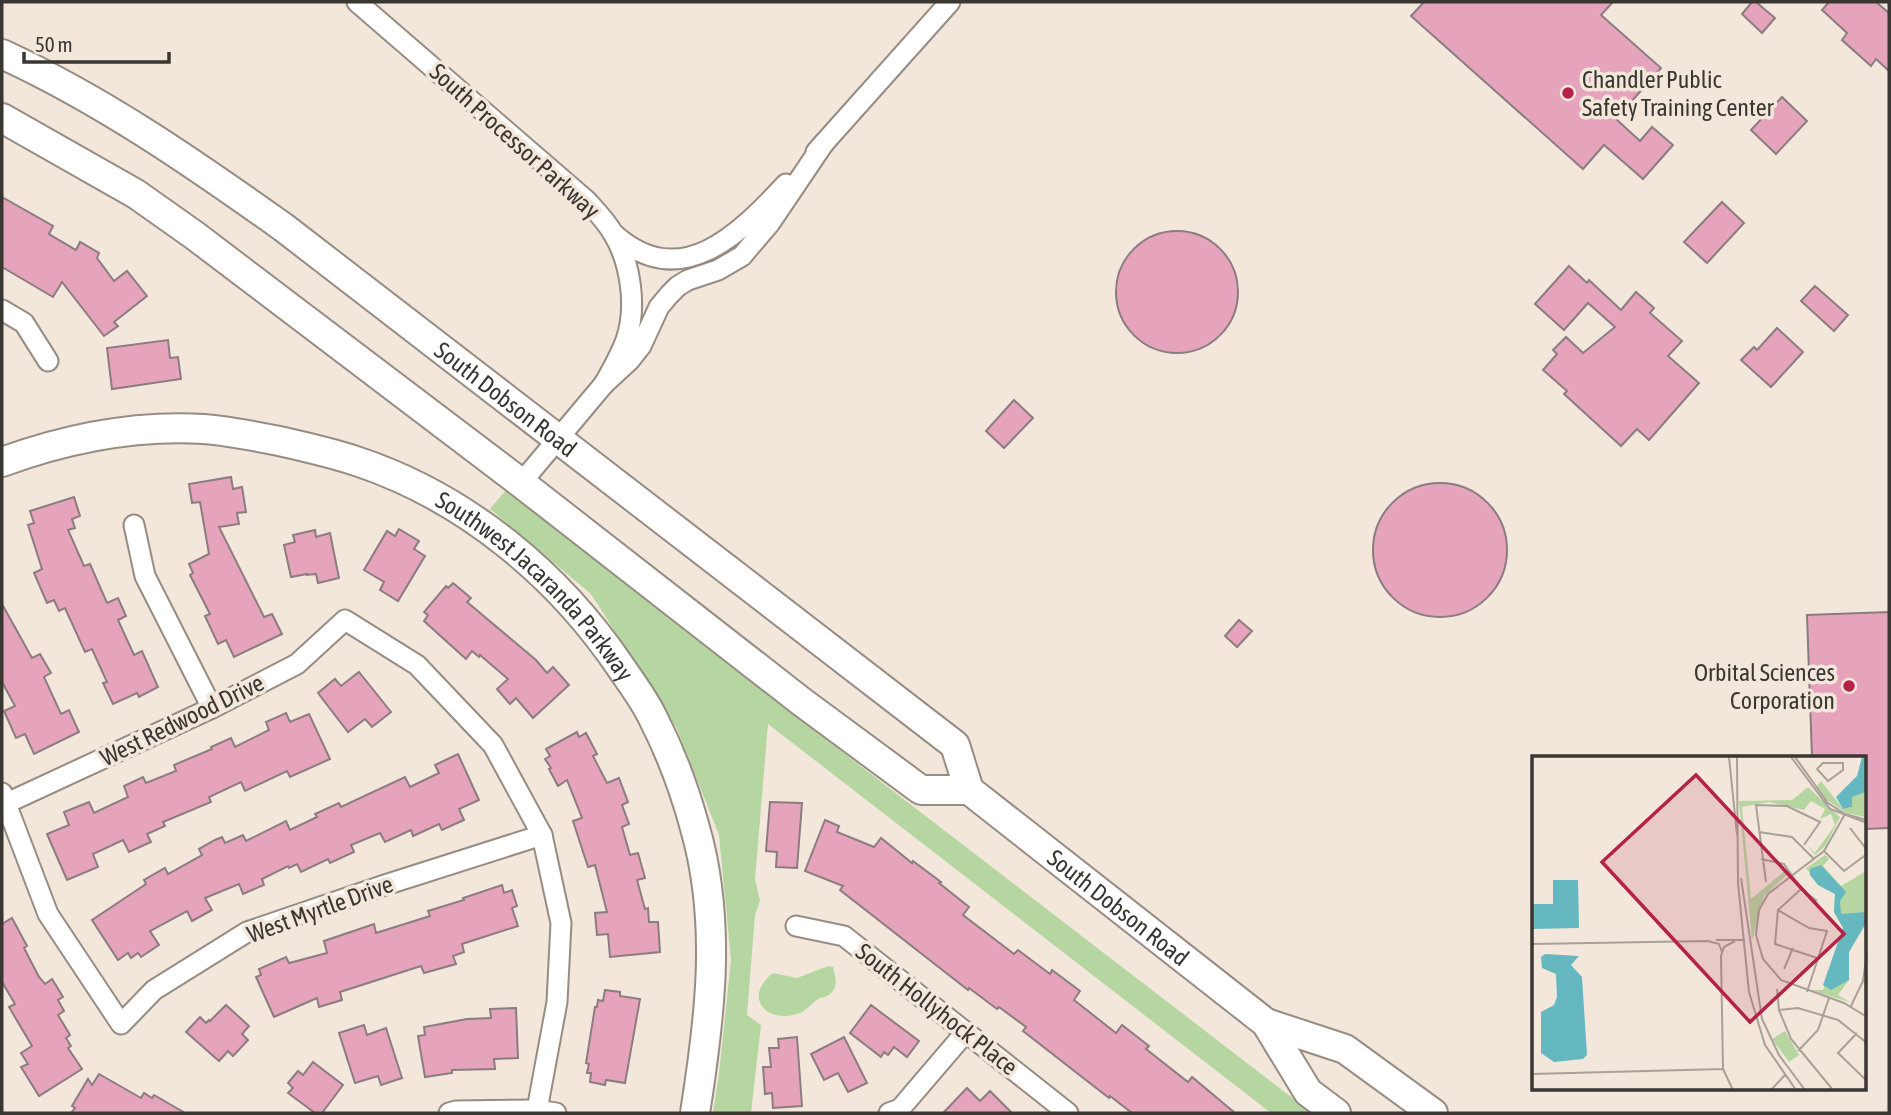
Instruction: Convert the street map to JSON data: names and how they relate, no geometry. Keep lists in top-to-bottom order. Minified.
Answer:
{"streets":{"main road":["South Dobson Road","Southwest Jacaranda Parkway"],"street":["South Processor Parkway","West Redwood Drive","West Myrtle Drive","South Hollyhock Place"]},"crossings":[["West Redwood Drive","West Myrtle Drive"]],"places":["Chandler Public Safety Training Center","Orbital Sciences Corporation"],"scale_bar":"50 m"}
